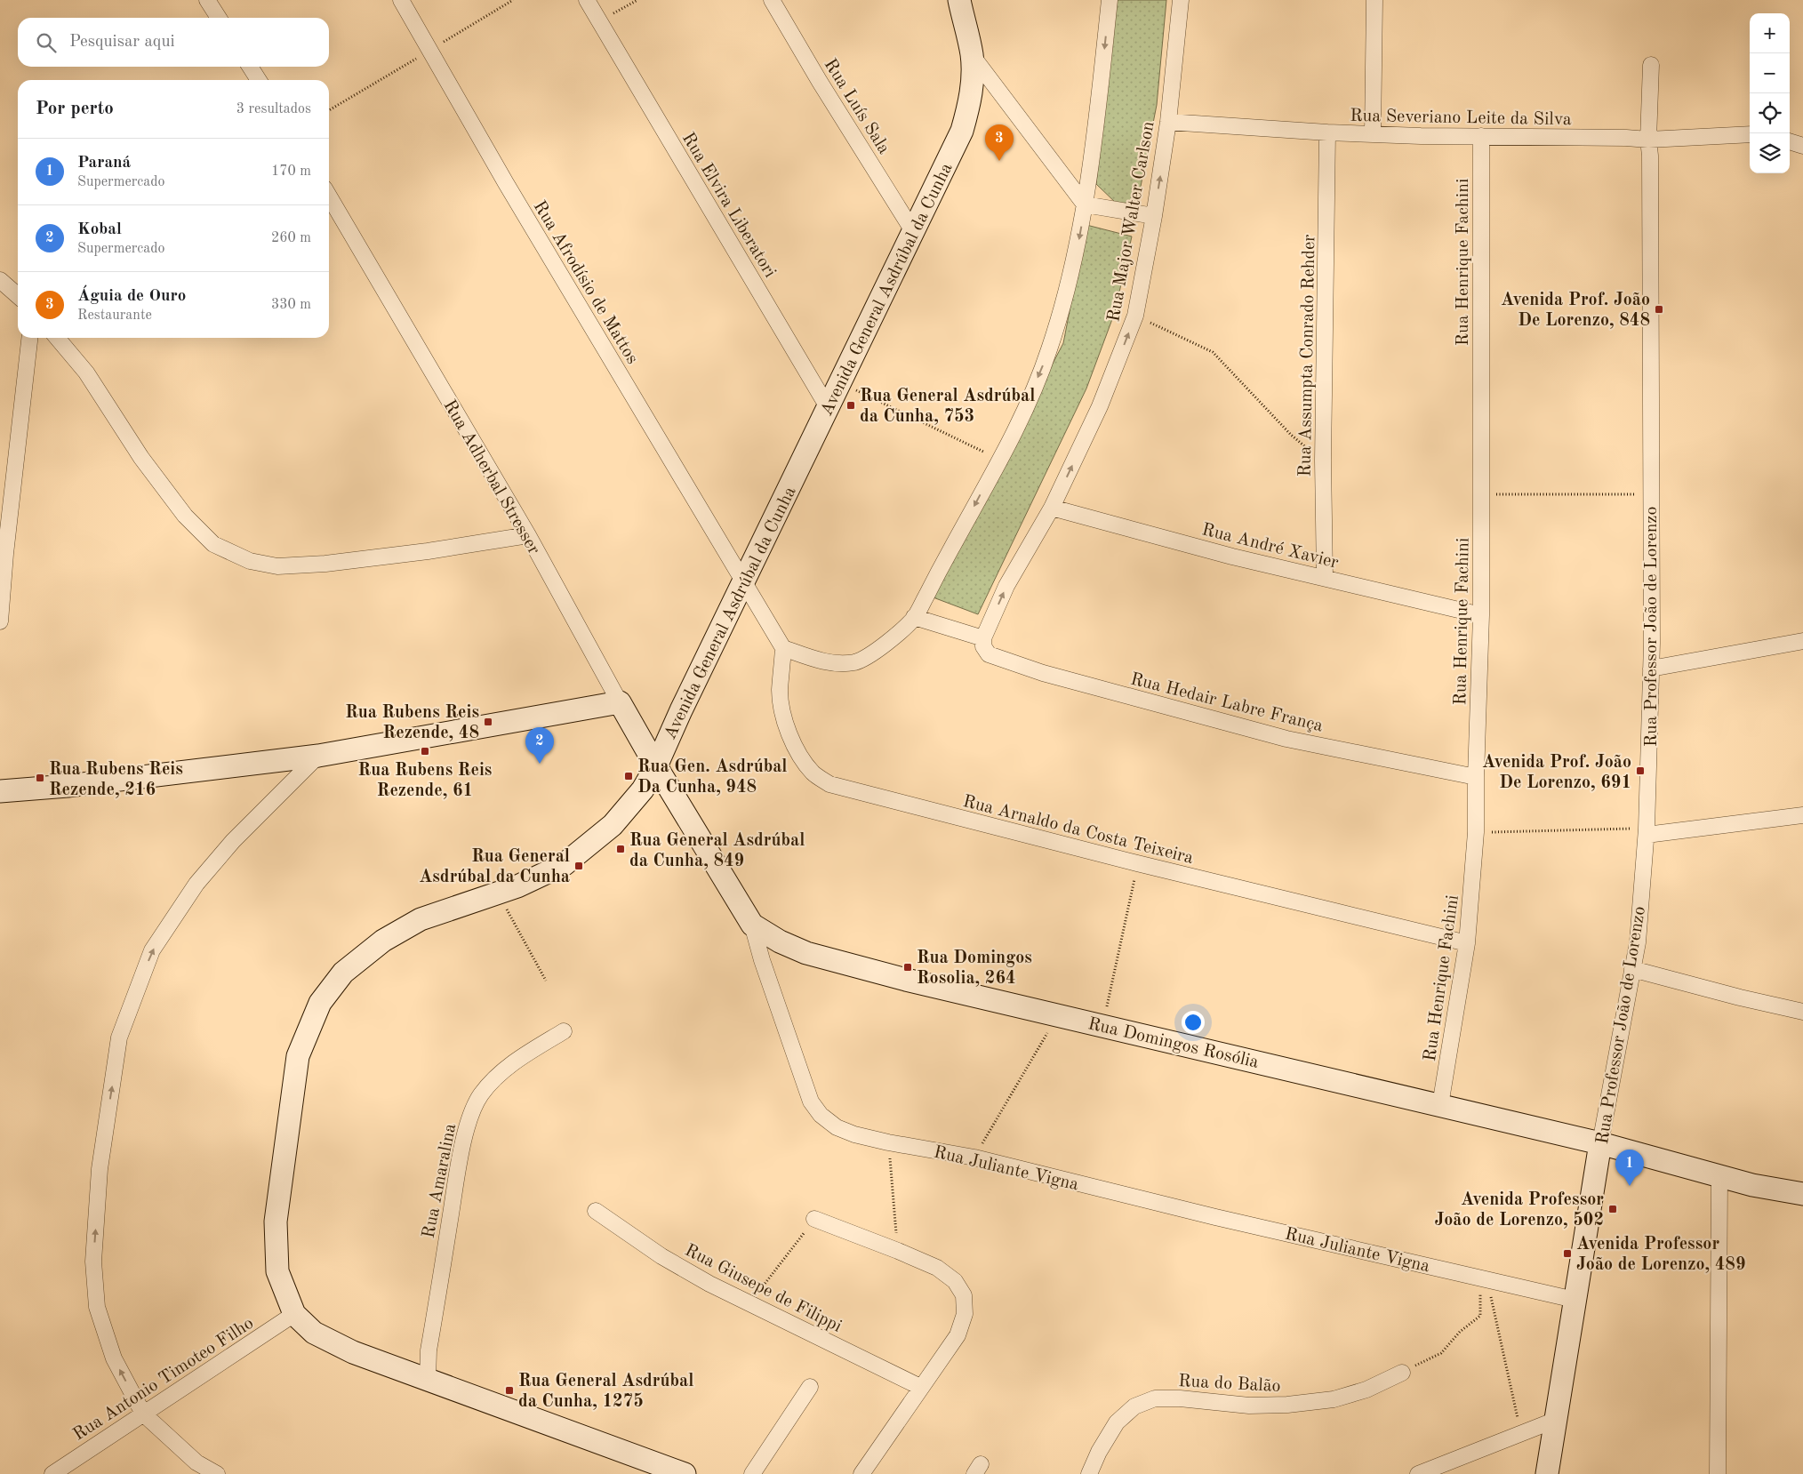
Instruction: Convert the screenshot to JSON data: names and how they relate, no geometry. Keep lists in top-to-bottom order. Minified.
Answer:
{"streets":{"street":["Rua Luís Sala","Rua Severiano Leite da Silva","Rua Elvira Liberatori","Rua Major Walter Carlson","Rua Henrique Fachini","Rua Afrodísio de Mattos","Avenida General Asdrúbal da Cunha","Rua Assumpta Conrado Rehder","Rua Adherbal Stresser","Rua André Xavier","Rua Professor João de Lorenzo","Rua Hedair Labre França","Rua Arnaldo da Costa Teixeira","Rua Domingos Rosólia","Rua Juliante Vigna","Rua Amaralina","Rua Giusepe de Filippi","Rua Antonio Timoteo Filho","Rua do Balão"]},"crossings":[["Rua Luís Sala","Avenida General Asdrúbal da Cunha"],["Rua Severiano Leite da Silva","Rua Major Walter Carlson"],["Rua Severiano Leite da Silva","Rua Henrique Fachini"],["Rua Severiano Leite da Silva","Rua Assumpta Conrado Rehder"],["Rua Severiano Leite da Silva","Rua Professor João de Lorenzo"],["Rua Elvira Liberatori","Avenida General Asdrúbal da Cunha"],["Rua Major Walter Carlson","Rua André Xavier"],["Rua Major Walter Carlson","Rua Hedair Labre França"],["Rua Henrique Fachini","Rua André Xavier"],["Rua Henrique Fachini","Rua Hedair Labre França"],["Rua Henrique Fachini","Rua Arnaldo da Costa Teixeira"],["Rua Henrique Fachini","Rua Domingos Rosólia"],["Rua Afrodísio de Mattos","Avenida General Asdrúbal da Cunha"],["Avenida General Asdrúbal da Cunha","Rua Adherbal Stresser"],["Avenida General Asdrúbal da Cunha","Rua Juliante Vigna"],["Avenida General Asdrúbal da Cunha","Rua Amaralina"],["Avenida General Asdrúbal da Cunha","Rua Antonio Timoteo Filho"],["Rua Assumpta Conrado Rehder","Rua André Xavier"],["Rua Adherbal Stresser","Rua Juliante Vigna"],["Rua Professor João de Lorenzo","Rua Domingos Rosólia"],["Rua Professor João de Lorenzo","Rua Juliante Vigna"],["Rua Domingos Rosólia","Rua Juliante Vigna"]],"places":{"transit":["Avenida Prof. João De Lorenzo, 848","Rua General Asdrúbal da Cunha, 753","Rua Rubens Reis Rezende, 48","Rua Rubens Reis Rezende, 61","Avenida Prof. João De Lorenzo, 691","Rua Gen. Asdrúbal Da Cunha, 948","Rua Rubens Reis Rezende, 216","Rua General Asdrúbal da Cunha, 849","Rua General Asdrúbal da Cunha","Rua Domingos Rosolia, 264","Avenida Professor João de Lorenzo, 502","Avenida Professor João de Lorenzo, 489","Rua General Asdrúbal da Cunha, 1275"]},"page":{"map_buttons":["+","−"],"search":"Pesquisar aqui","heading":["Por perto","3 resultados"],"pins":["3","2","1"],"list":[{"mark":"1","name":"Paraná","note":"Supermercado","value":"170 m"},{"mark":"2","name":"Kobal","note":"Supermercado","value":"260 m"},{"mark":"3","name":"Águia de Ouro","note":"Restaurante","value":"330 m"}]}}
